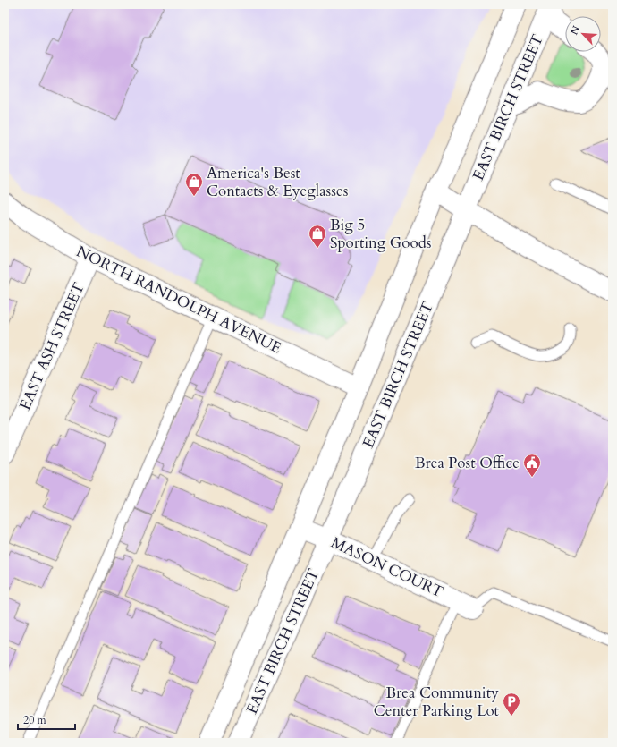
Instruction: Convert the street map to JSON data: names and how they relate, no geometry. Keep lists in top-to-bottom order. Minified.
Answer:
{"streets":{"street":["EAST BIRCH STREET","NORTH RANDOLPH AVENUE","EAST ASH STREET","MASON COURT"]},"crossings":[["EAST BIRCH STREET","NORTH RANDOLPH AVENUE"],["EAST BIRCH STREET","MASON COURT"],["NORTH RANDOLPH AVENUE","EAST ASH STREET"]],"places":{"shop":["America's Best Contacts & Eyeglasses","Big 5 Sporting Goods"],"public building":["Brea Post Office"],"parking":["Brea Community Center Parking Lot"]},"scale_bar":"20 m","north":"top left"}
